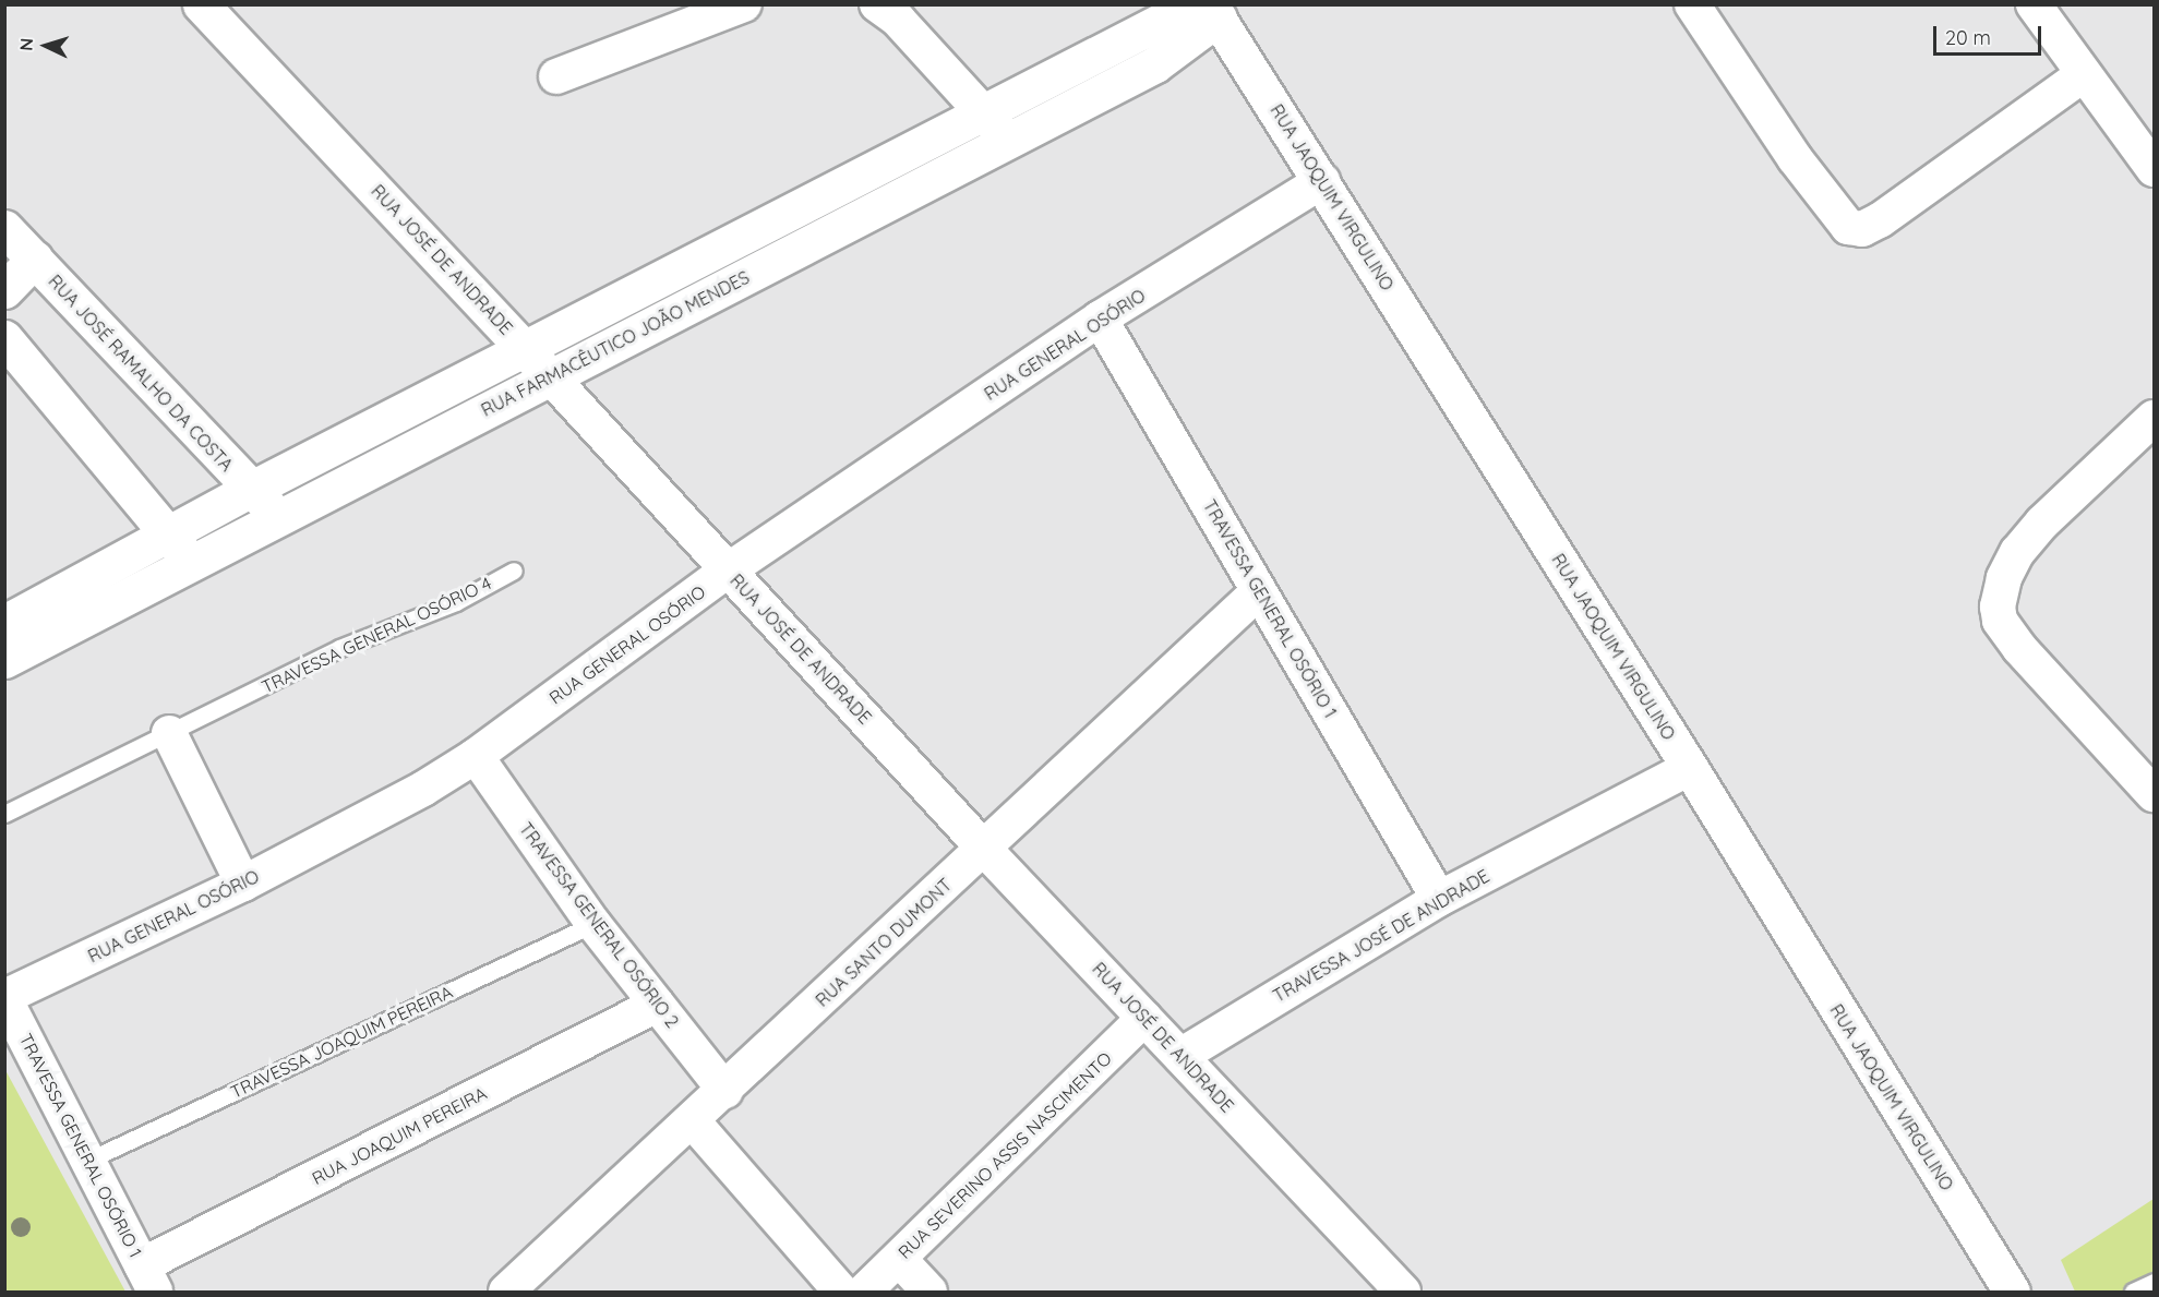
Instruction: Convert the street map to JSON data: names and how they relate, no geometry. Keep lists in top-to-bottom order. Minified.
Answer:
{"streets":{"street":["RUA JAOQUIM VIRGULINO","RUA JOSÉ DE ANDRADE","RUA FARMACÊUTICO JOÃO MENDES","RUA GENERAL OSÓRIO","RUA JOSÉ RAMALHO DA COSTA","TRAVESSA GENERAL OSÓRIO 1","TRAVESSA GENERAL OSÓRIO 2","TRAVESSA JOSÉ DE ANDRADE","RUA SANTO DUMONT","RUA JOAQUIM PEREIRA","RUA SEVERINO ASSIS NASCIMENTO"],"lane":["TRAVESSA GENERAL OSÓRIO 4","TRAVESSA JOAQUIM PEREIRA"]},"crossings":[["RUA JAOQUIM VIRGULINO","RUA FARMACÊUTICO JOÃO MENDES"],["RUA JAOQUIM VIRGULINO","RUA GENERAL OSÓRIO"],["RUA JAOQUIM VIRGULINO","TRAVESSA JOSÉ DE ANDRADE"],["RUA JOSÉ DE ANDRADE","RUA FARMACÊUTICO JOÃO MENDES"],["RUA JOSÉ DE ANDRADE","RUA GENERAL OSÓRIO"],["RUA JOSÉ DE ANDRADE","TRAVESSA JOSÉ DE ANDRADE"],["RUA JOSÉ DE ANDRADE","RUA SANTO DUMONT"],["RUA JOSÉ DE ANDRADE","RUA SEVERINO ASSIS NASCIMENTO"],["RUA FARMACÊUTICO JOÃO MENDES","RUA JOSÉ RAMALHO DA COSTA"],["RUA GENERAL OSÓRIO","TRAVESSA GENERAL OSÓRIO 1"],["RUA GENERAL OSÓRIO","TRAVESSA GENERAL OSÓRIO 2"],["TRAVESSA GENERAL OSÓRIO 1","TRAVESSA JOSÉ DE ANDRADE"],["TRAVESSA GENERAL OSÓRIO 1","RUA SANTO DUMONT"],["TRAVESSA GENERAL OSÓRIO 1","TRAVESSA JOAQUIM PEREIRA"],["TRAVESSA GENERAL OSÓRIO 1","RUA JOAQUIM PEREIRA"],["TRAVESSA GENERAL OSÓRIO 2","RUA SANTO DUMONT"],["TRAVESSA GENERAL OSÓRIO 2","TRAVESSA JOAQUIM PEREIRA"],["TRAVESSA GENERAL OSÓRIO 2","RUA JOAQUIM PEREIRA"]],"scale_bar":"20 m","north":"left"}
